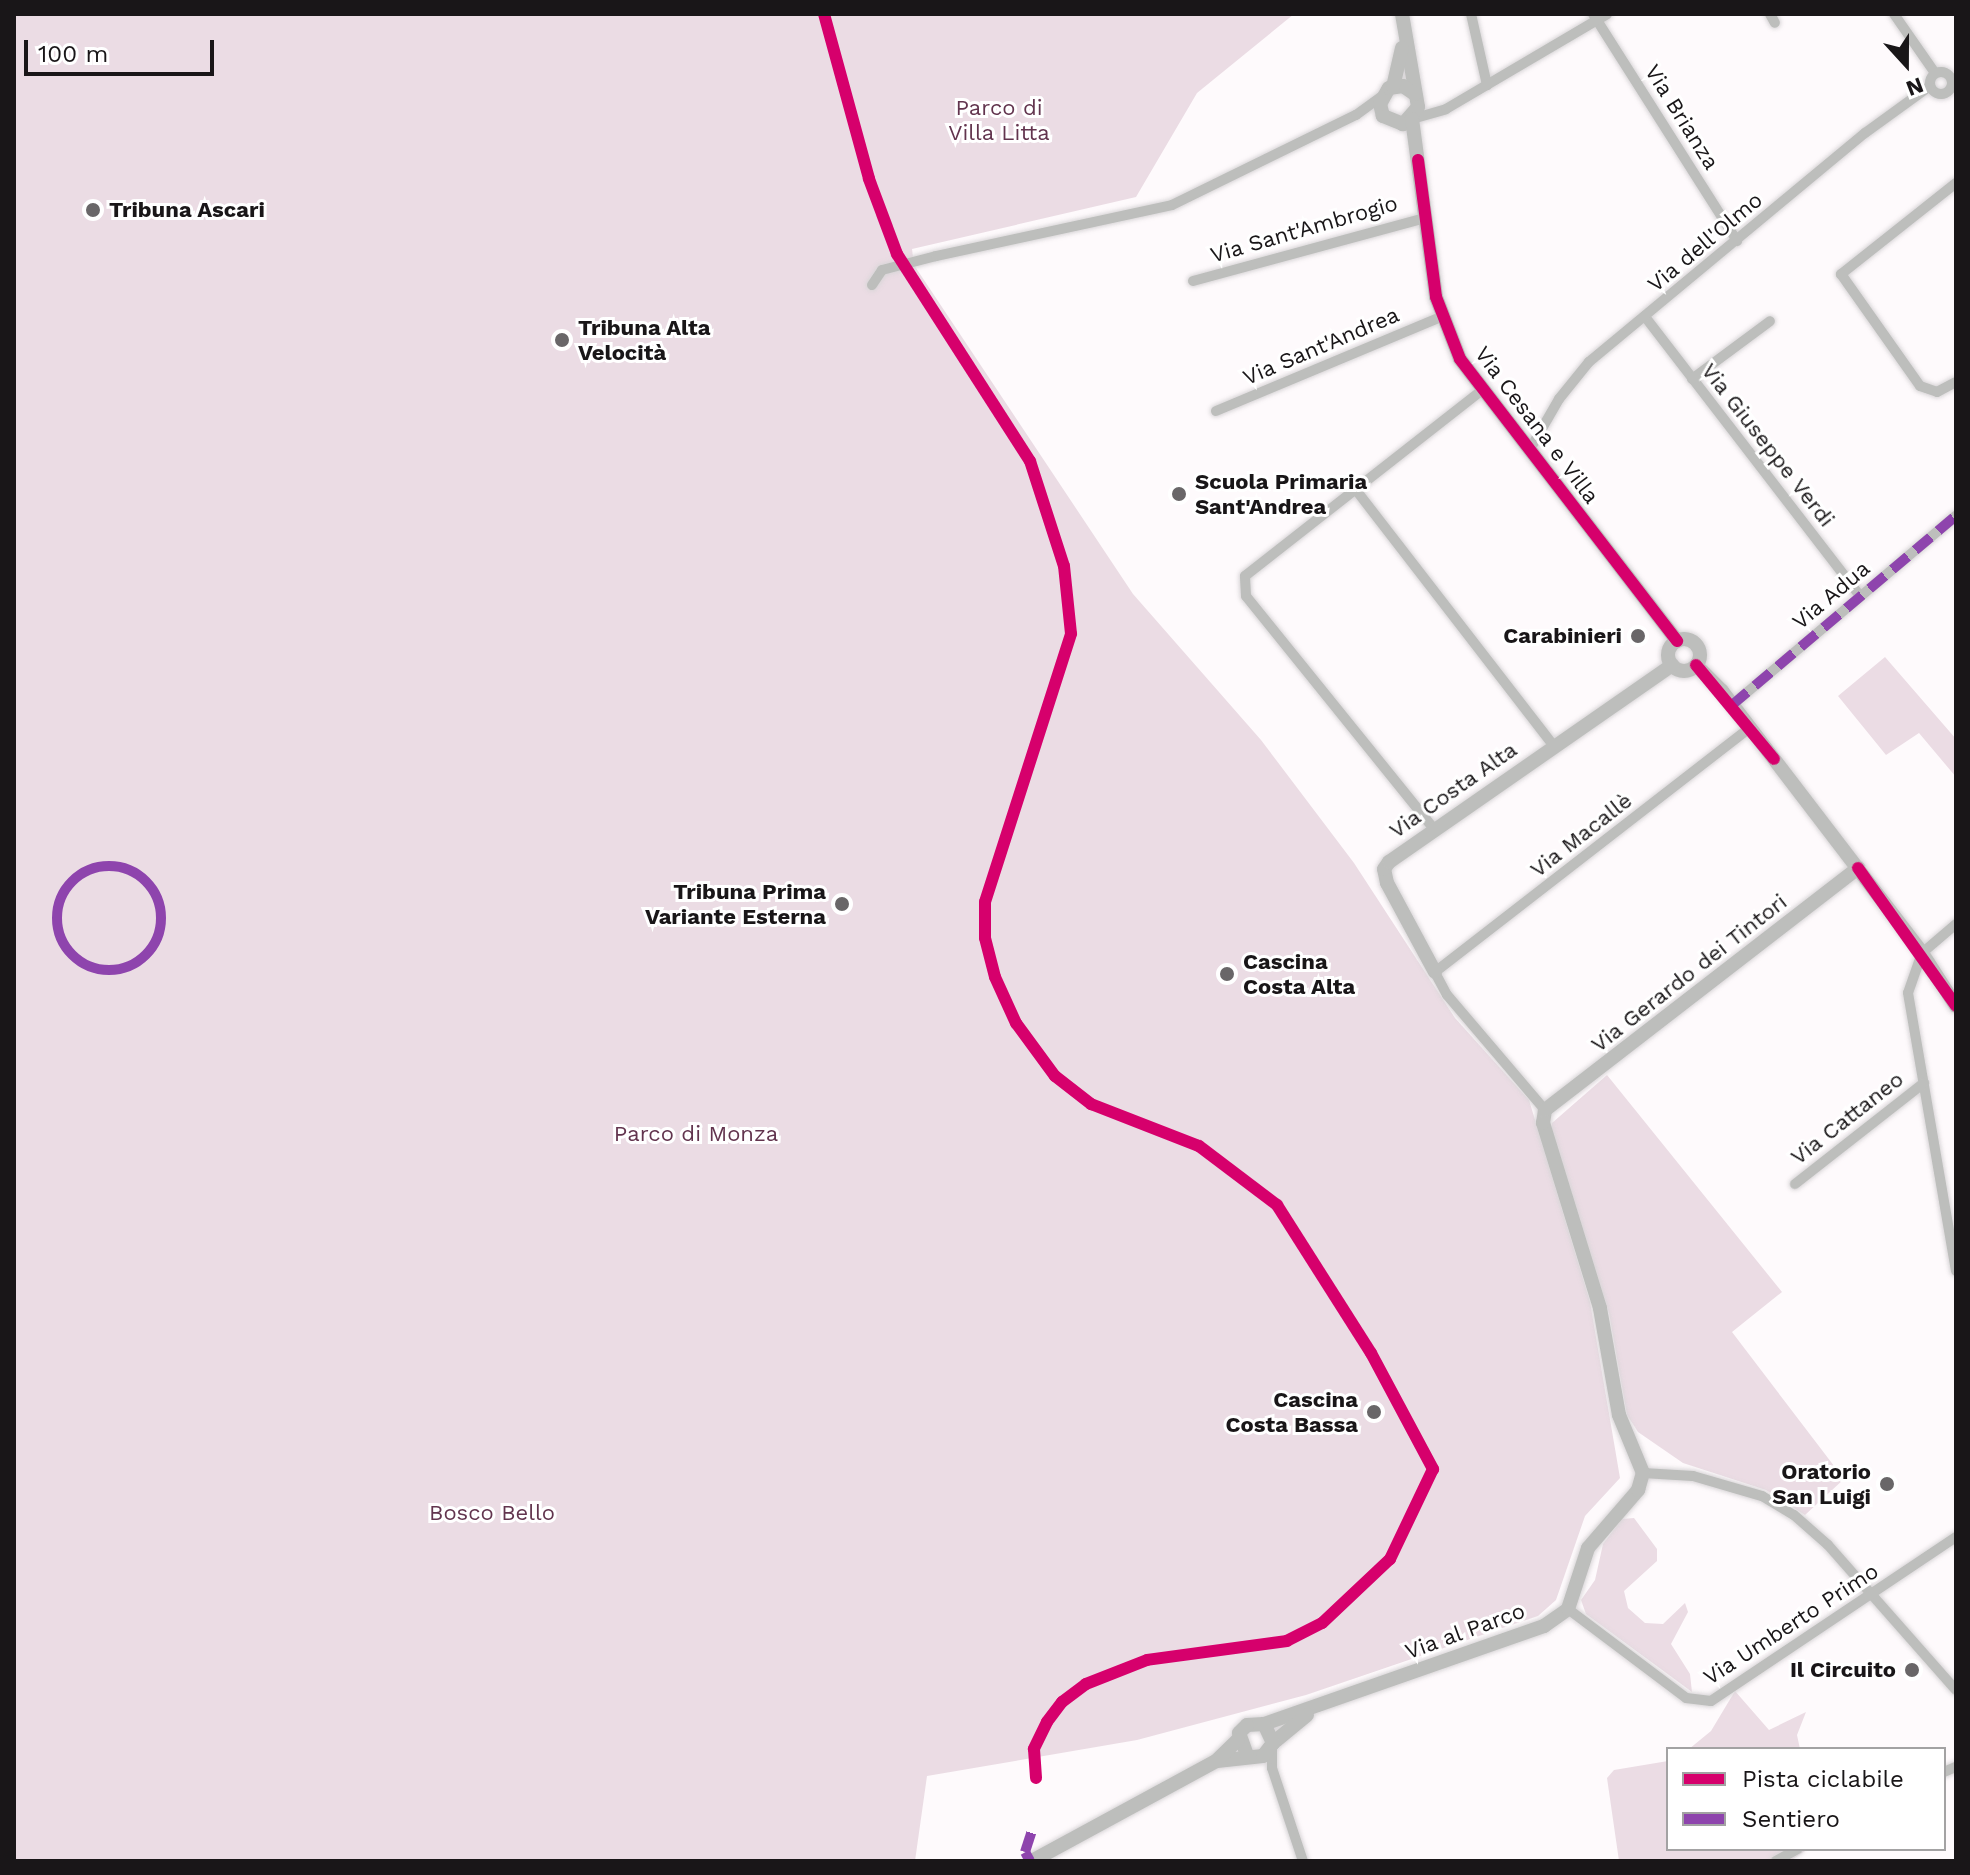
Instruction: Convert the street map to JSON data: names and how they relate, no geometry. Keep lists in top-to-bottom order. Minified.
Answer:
{"streets":{"street":["Via Brianza","Via Sant'Ambrogio","Via dell'Olmo","Via Sant'Andrea","Via Cesana e Villa","Via Giuseppe Verdi","Via Adua","Via Costa Alta","Via Macallè","Via Gerardo dei Tintori","Via Cattaneo","Via Umberto Primo","Via al Parco"]},"crossings":[["Via Brianza","Via dell'Olmo"],["Via Sant'Ambrogio","Via Cesana e Villa"],["Via dell'Olmo","Via Cesana e Villa"],["Via dell'Olmo","Via Giuseppe Verdi"],["Via Sant'Andrea","Via Cesana e Villa"],["Via Cesana e Villa","Via Costa Alta"],["Via Giuseppe Verdi","Via Adua"],["Via Costa Alta","Via Macallè"],["Via Costa Alta","Via Gerardo dei Tintori"],["Via Umberto Primo","Via al Parco"]],"parks":["Parco di Villa Litta","Parco di Monza","Bosco Bello"],"places":["Tribuna Ascari","Tribuna Alta Velocità","Scuola Primaria Sant'Andrea","Carabinieri","Tribuna Prima Variante Esterna","Cascina Costa Alta","Cascina Costa Bassa","Oratorio San Luigi","Il Circuito"],"legend":["Pista ciclabile","Sentiero"],"scale_bar":"100 m","north":"bottom"}
